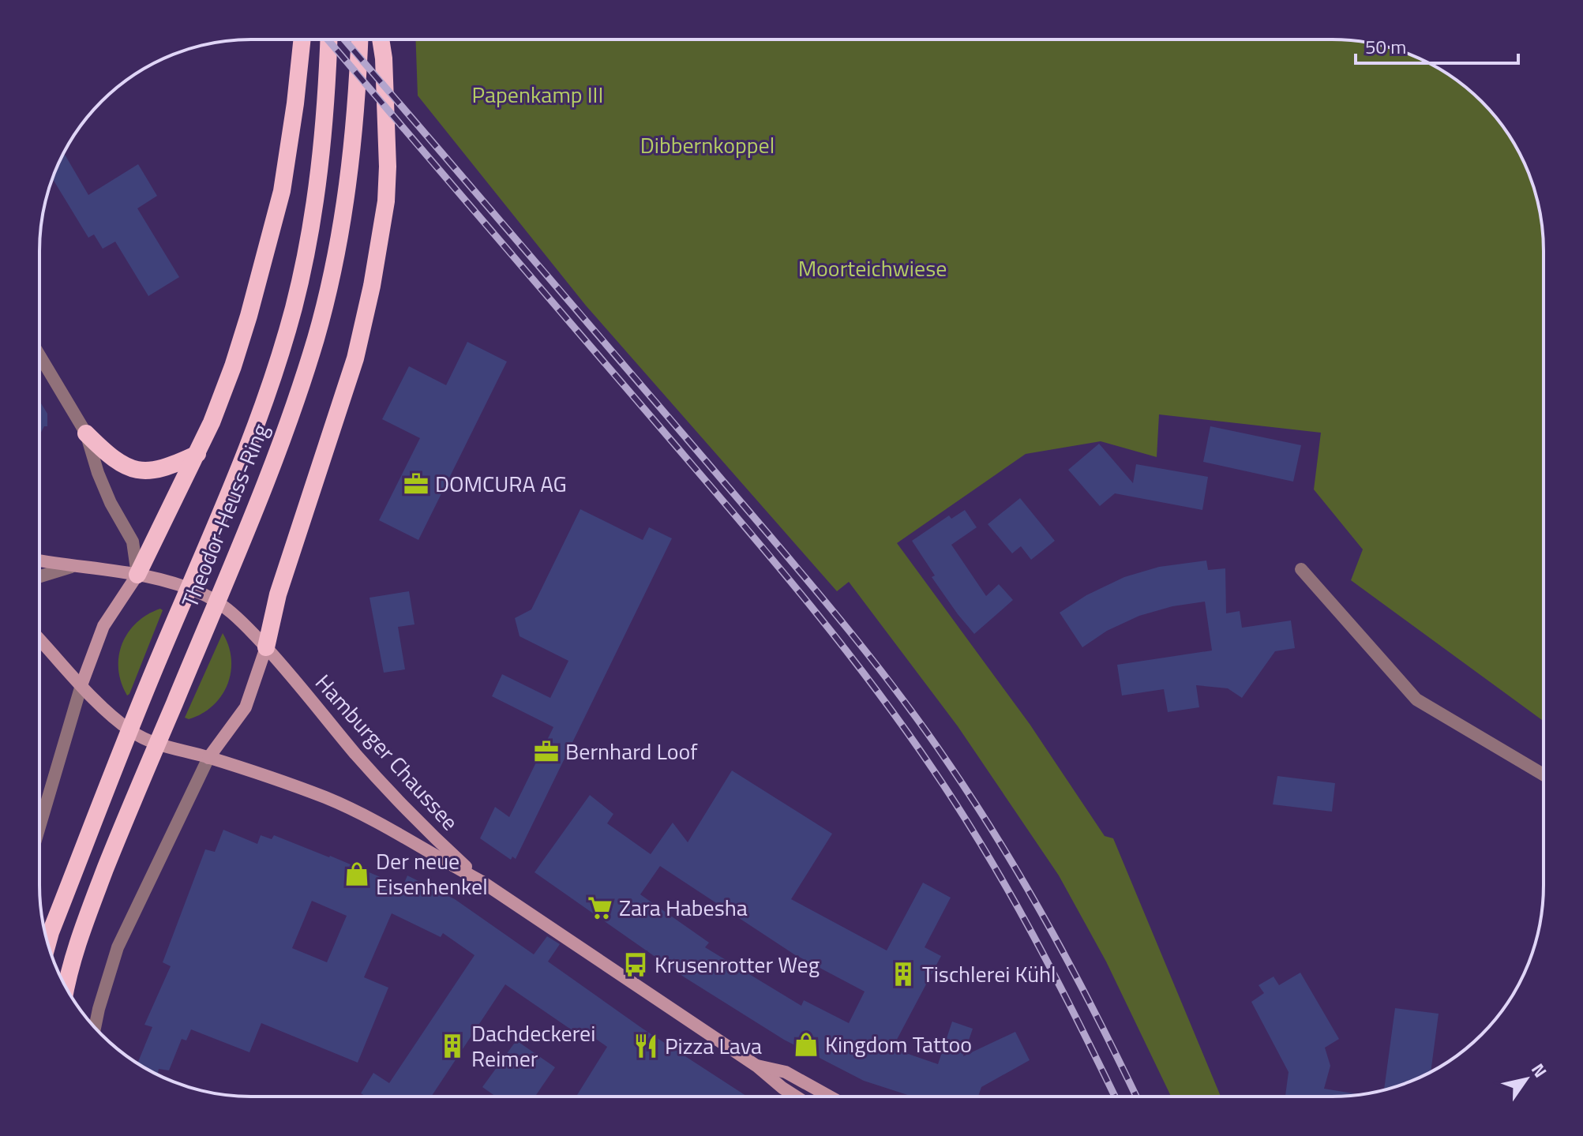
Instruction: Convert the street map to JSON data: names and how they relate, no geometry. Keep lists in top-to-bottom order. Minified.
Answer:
{"streets":{"highway":["Theodor-Heuss-Ring"],"main road":["Hamburger Chaussee"]},"parks":["Papenkamp III","Dibbernkoppel","Moorteichwiese"],"places":{"office":["DOMCURA AG","Bernhard Loof"],"shop":["Der neue Eisenhenkel","Kingdom Tattoo"],"supermarket":["Zara Habesha"],"bus stop":["Krusenrotter Weg"],"building":["Tischlerei Kühl","Dachdeckerei Reimer"],"restaurant":["Pizza Lava"]},"scale_bar":"50 m","north":"top right"}
